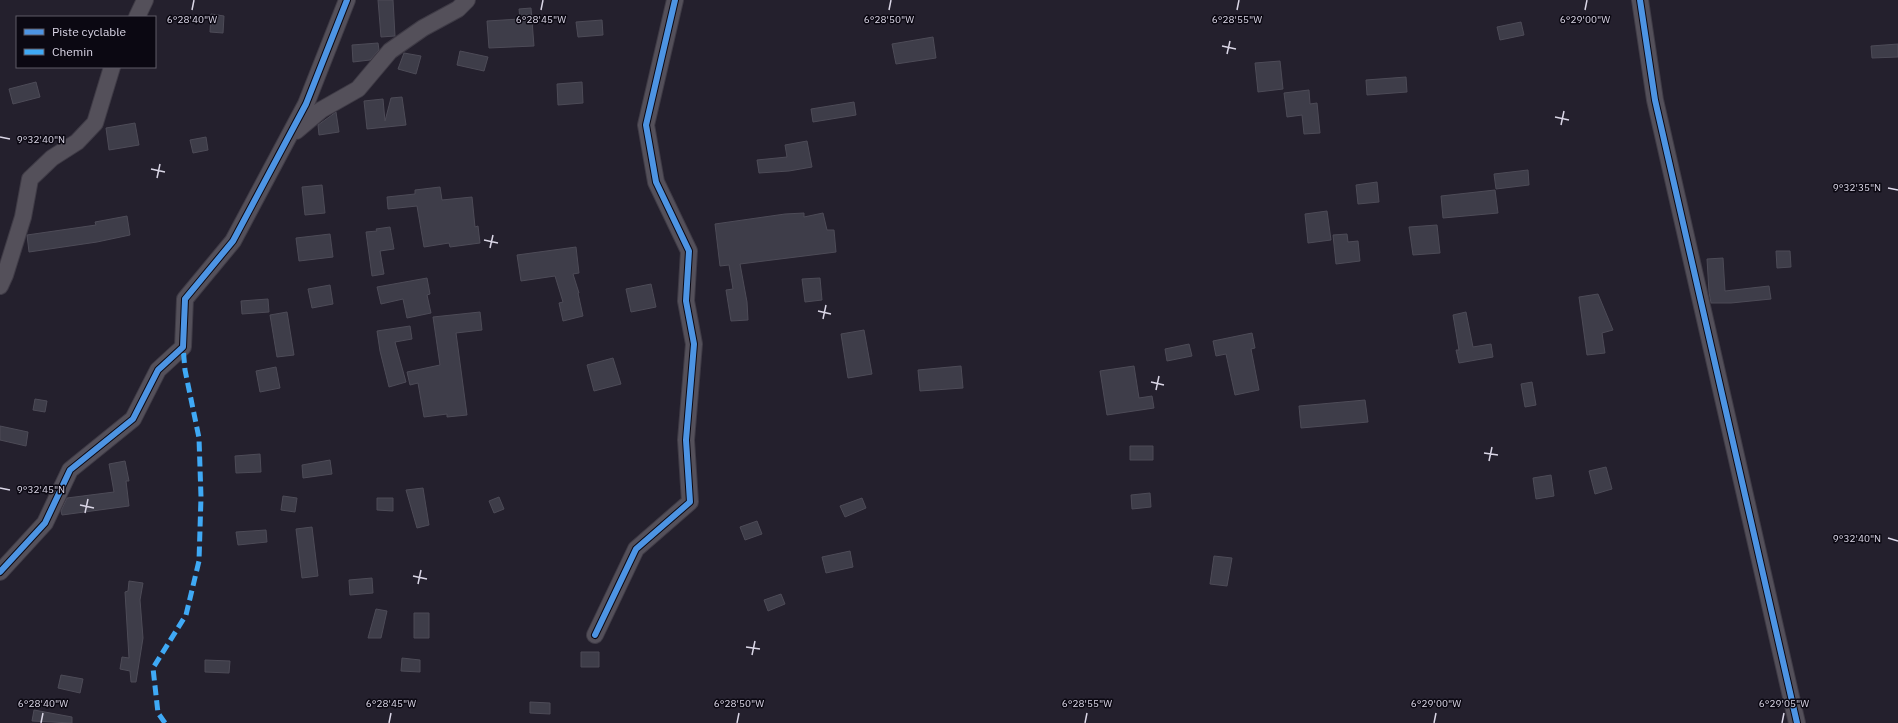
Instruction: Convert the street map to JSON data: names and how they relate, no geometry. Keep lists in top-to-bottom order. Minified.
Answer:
{"legend":["Piste cyclable","Chemin"],"coordinates":["6°28'40\"W","6°28'45\"W","6°28'50\"W","6°28'55\"W","6°29'00\"W","9°32'40\"N","9°32'35\"N","9°32'45\"N","6°29'05\"W"]}
